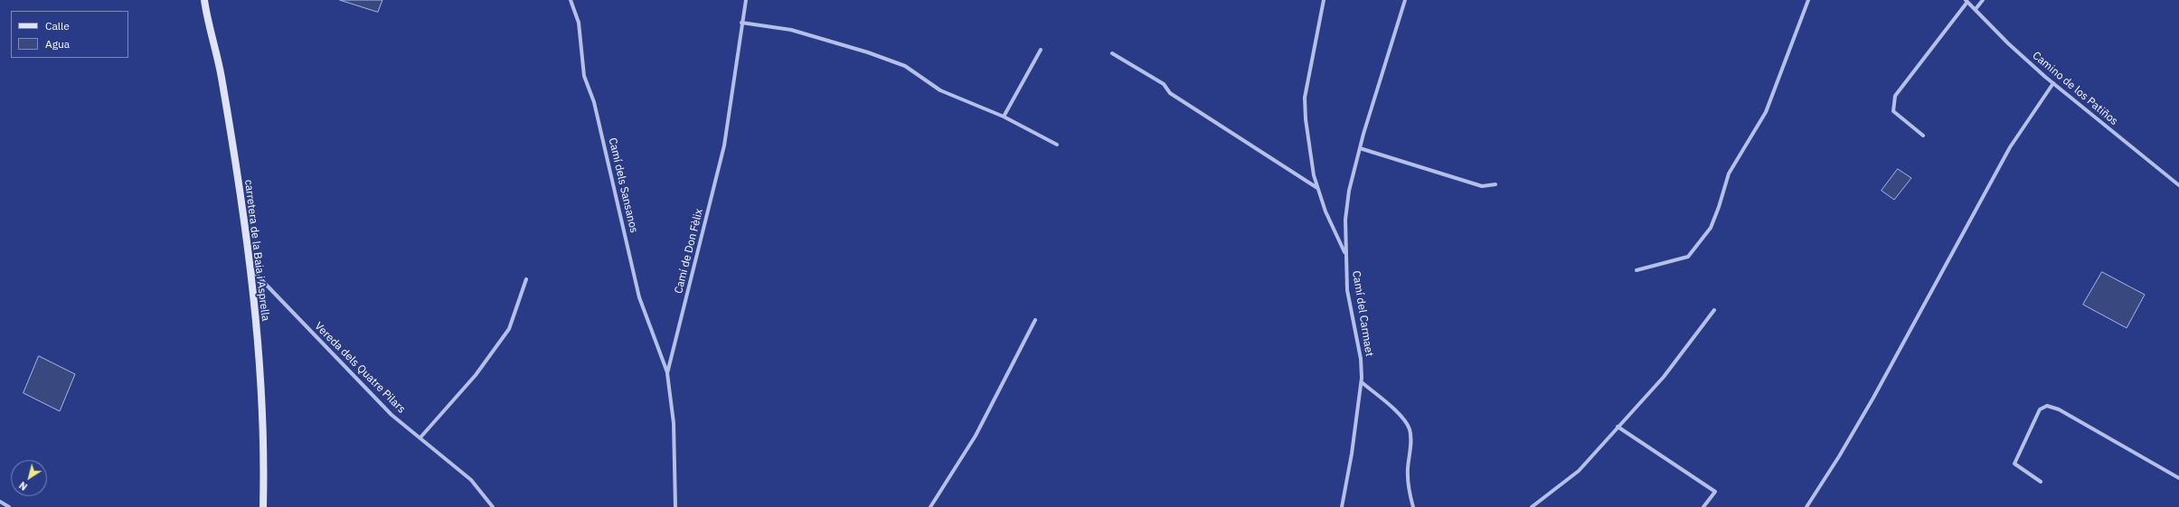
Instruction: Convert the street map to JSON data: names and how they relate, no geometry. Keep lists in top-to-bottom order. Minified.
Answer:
{"streets":{"main road":["carretera de la Baia i Asprella"],"street":["Camino de los Patiños","Camí dels Sansanos","Camí de Don Fèlix","Camí del Carmaet","Vereda dels Quatre Pilars"]},"crossings":[["Camí dels Sansanos","Camí de Don Fèlix"],["carretera de la Baia i Asprella","Vereda dels Quatre Pilars"]],"legend":["Calle","Agua"],"north":"bottom left"}
